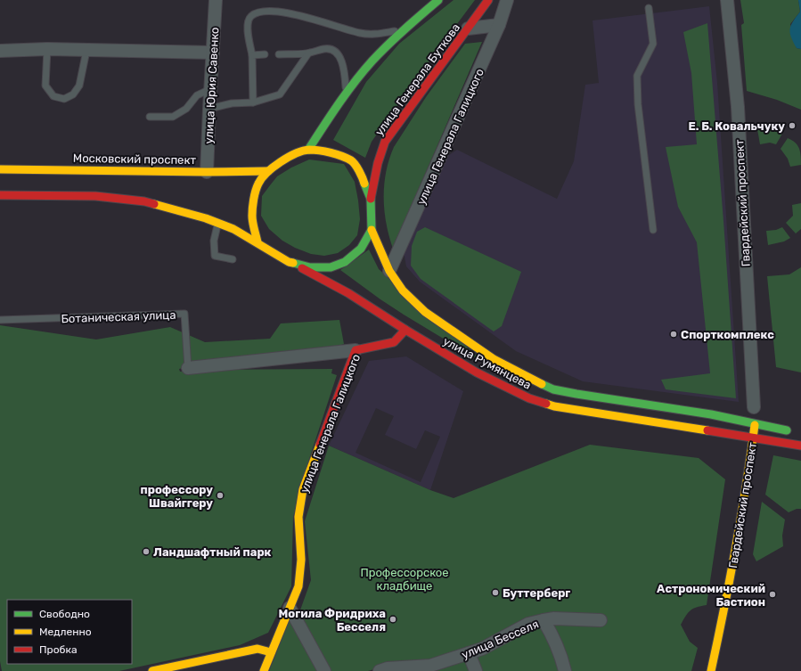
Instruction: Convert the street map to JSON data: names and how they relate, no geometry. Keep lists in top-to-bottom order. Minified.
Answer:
{"streets":{"main road":["улица Генерала Буткова","улица Генерала Галицкого","Московский проспект","Гвардейский проспект","улица Румянцева"],"street":["улица Юрия Савенко","Ботаническая улица","улица Бесселя"]},"crossings":[["улица Генерала Буткова","Московский проспект"],["улица Генерала Буткова","улица Румянцева"],["улица Юрия Савенко","Московский проспект"],["улица Генерала Галицкого","Ботаническая улица"],["улица Генерала Галицкого","улица Румянцева"],["Московский проспект","улица Румянцева"],["Гвардейский проспект","улица Румянцева"]],"parks":["Профессорское кладбище"],"places":["Е. Б. Ковальчуку","Спорткомплекс","профессору Швайггеру","Ландшафтный парк","Буттерберг","Астрономический Бастион","Могила Фридриха Бесселя"],"legend":["Свободно","Медленно","Пробка"]}
